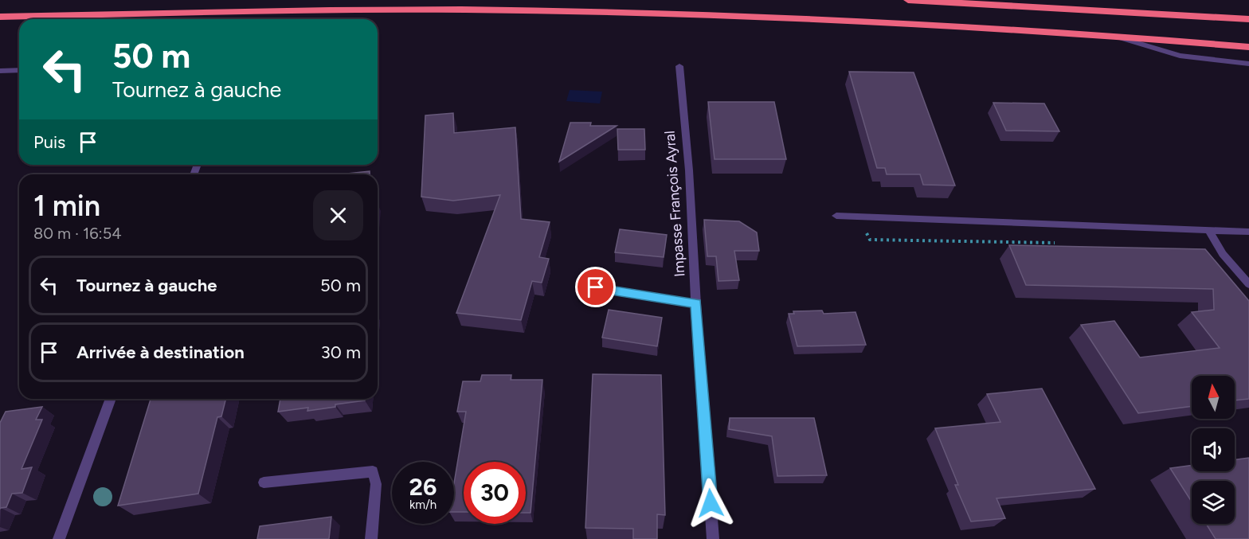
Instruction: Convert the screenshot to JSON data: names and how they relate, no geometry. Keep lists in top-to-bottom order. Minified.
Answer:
{"streets":{"street":["Impasse François Ayral"]},"north":"top","page":{"turn":["50 m","Tournez à gauche"],"then":"Puis","heading":["1 min","80 m · 16:54"],"list":[{"name":"Tournez à gauche","value":"50 m"},{"name":"Arrivée à destination","value":"30 m"}],"speed":"26 km/h","limit":"30"}}
